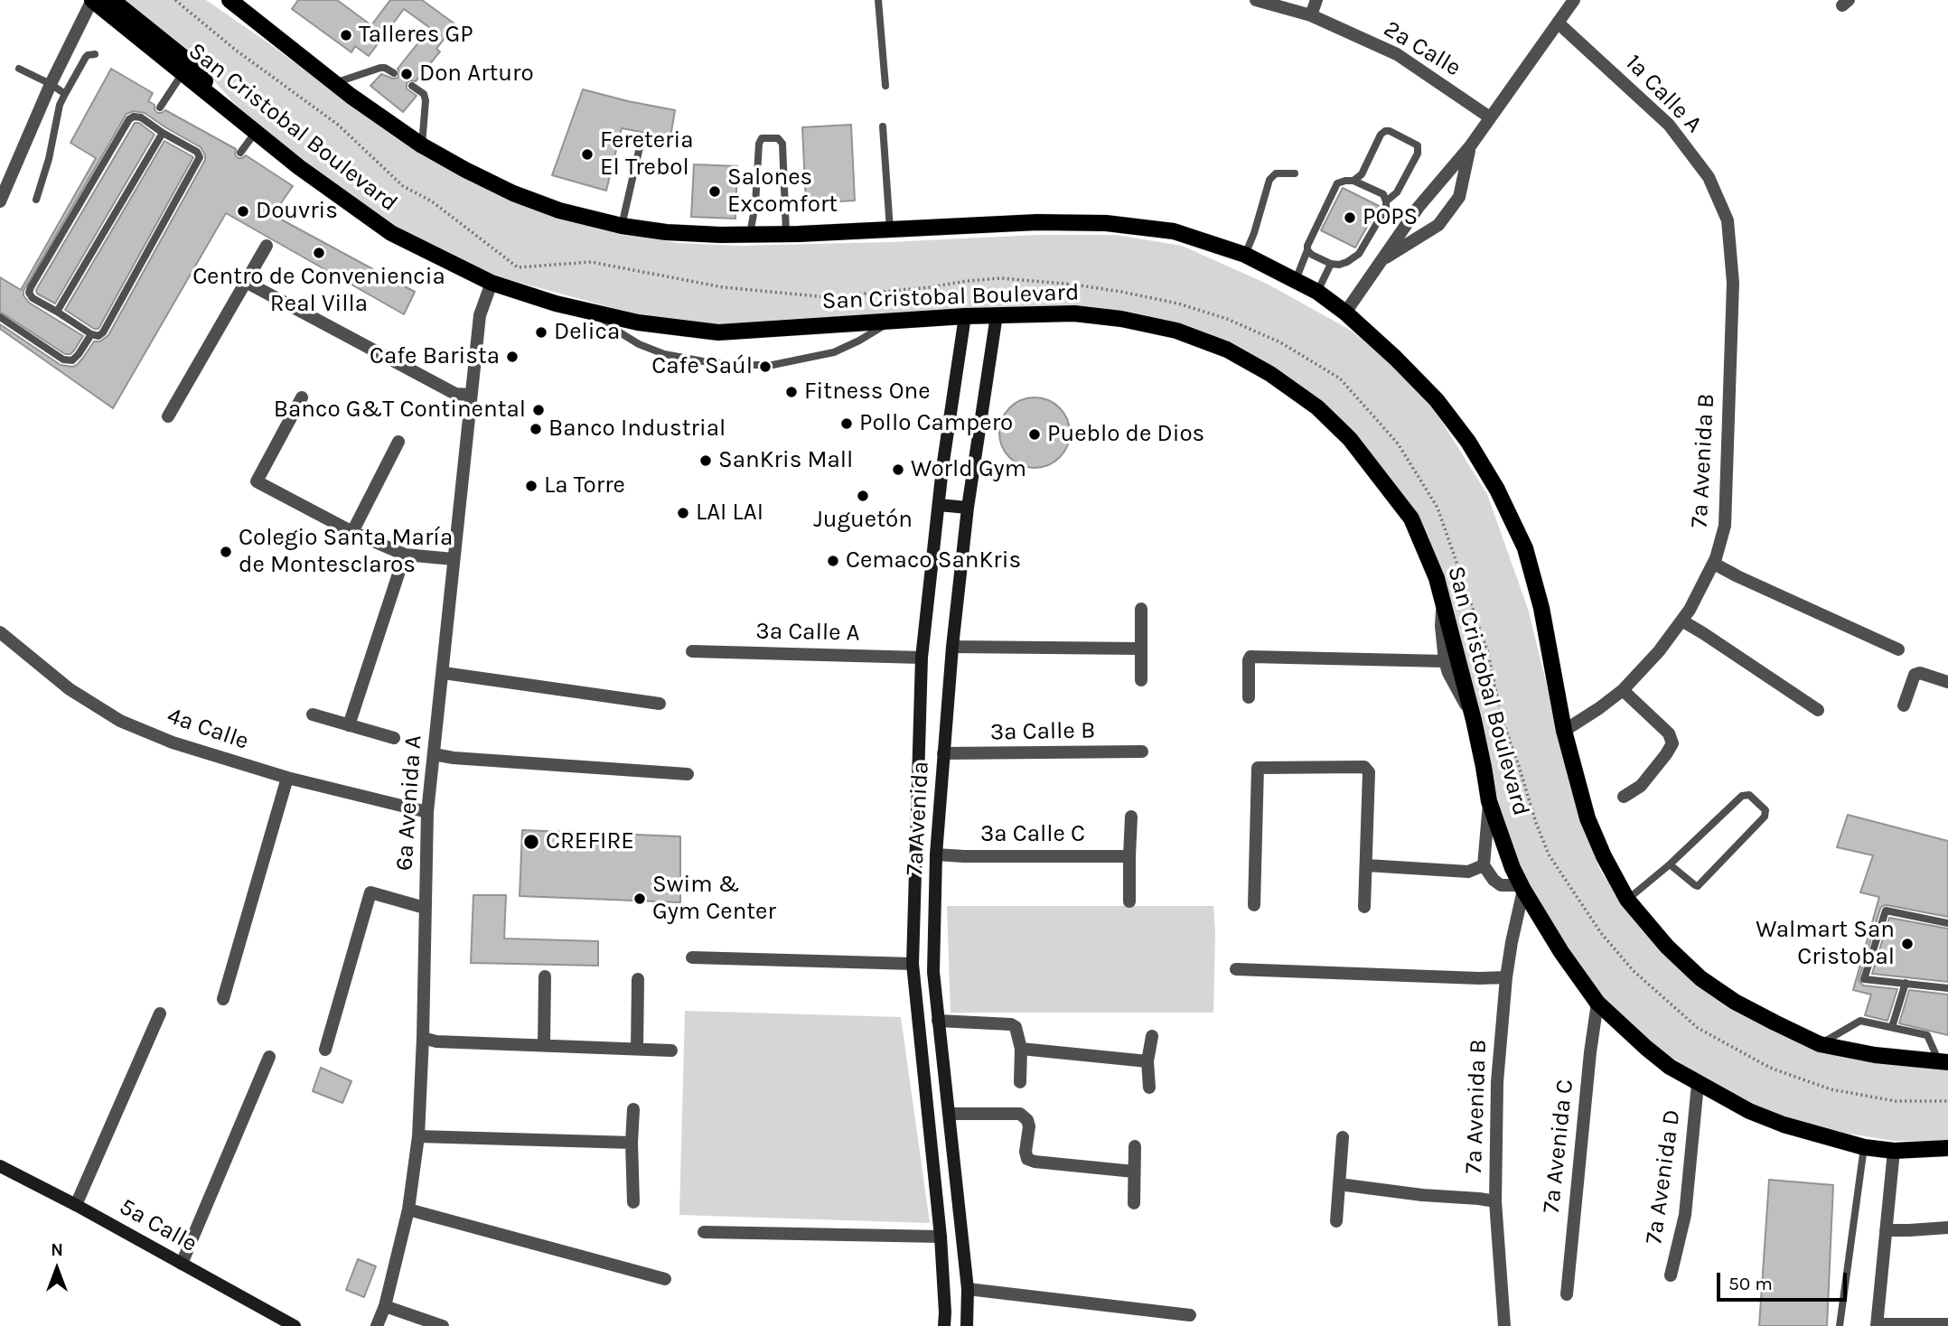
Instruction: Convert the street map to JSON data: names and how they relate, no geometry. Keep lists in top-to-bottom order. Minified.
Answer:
{"streets":{"main road":["San Cristobal Boulevard"],"street":["2a Calle","1a Calle A","7a Avenida B","3a Calle A","4a Calle","3a Calle B","6a Avenida A","7a Avenida","3a Calle C","7a Avenida C","7a Avenida D","5a Calle"]},"crossings":[["1a Calle A","7a Avenida B"],["San Cristobal Boulevard","7a Avenida B"],["San Cristobal Boulevard","6a Avenida A"],["San Cristobal Boulevard","7a Avenida"],["San Cristobal Boulevard","7a Avenida C"],["San Cristobal Boulevard","7a Avenida D"],["3a Calle A","7a Avenida"],["4a Calle","6a Avenida A"],["3a Calle B","7a Avenida"],["7a Avenida","3a Calle C"]],"places":["Talleres GP","Don Arturo","Fereteria El Trebol","Salones Excomfort","Douvris","POPS","Centro de Conveniencia Real Villa","Delica","Cafe Barista","Cafe Saúl","Fitness One","Banco G&T Continental","Pollo Campero","Banco Industrial","Pueblo de Dios","SanKris Mall","World Gym","La Torre","Juguetón","LAI LAI","Colegio Santa María de Montesclaros","Cemaco SanKris","CREFIRE","Swim & Gym Center","Walmart San Cristobal"],"scale_bar":"50 m","north":"top"}
